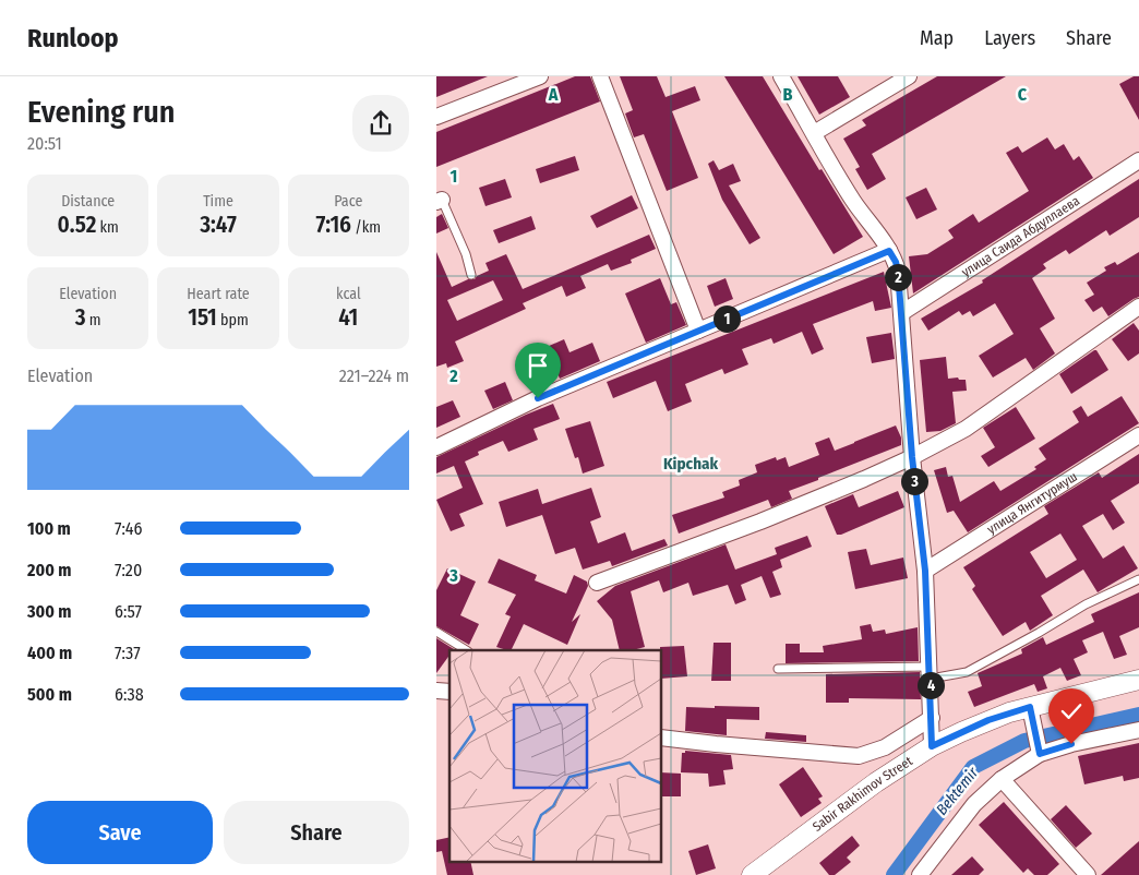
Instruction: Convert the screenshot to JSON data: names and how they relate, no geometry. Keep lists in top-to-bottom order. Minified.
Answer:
{"streets":{"street":["улица Саида Абдуллаева","улица Янгитурмуш","Sabir Rakhimov Street"]},"districts":["Kipchak"],"water":["Bektemir"],"page":{"header":"Runloop","nav":["Map","Layers","Share"],"heading":["Evening run","20:51"],"stats":[["Distance","0.52 km"],["Time","3:47"],["Pace","7:16 /km"],["Elevation","3 m"],["Heart rate","151 bpm"],["kcal","41"]],"pins":["2","1","3","4"],"chart":["Elevation","221–224 m"],"list":[{"name":"100 m","note":"7:46"},{"name":"200 m","note":"7:20"},{"name":"300 m","note":"6:57"},{"name":"400 m","note":"7:37"},{"name":"500 m","note":"6:38"}],"buttons":["Save","Share"]},"grid":{"columns":["A","B","C"],"rows":["1","2","3"]}}
